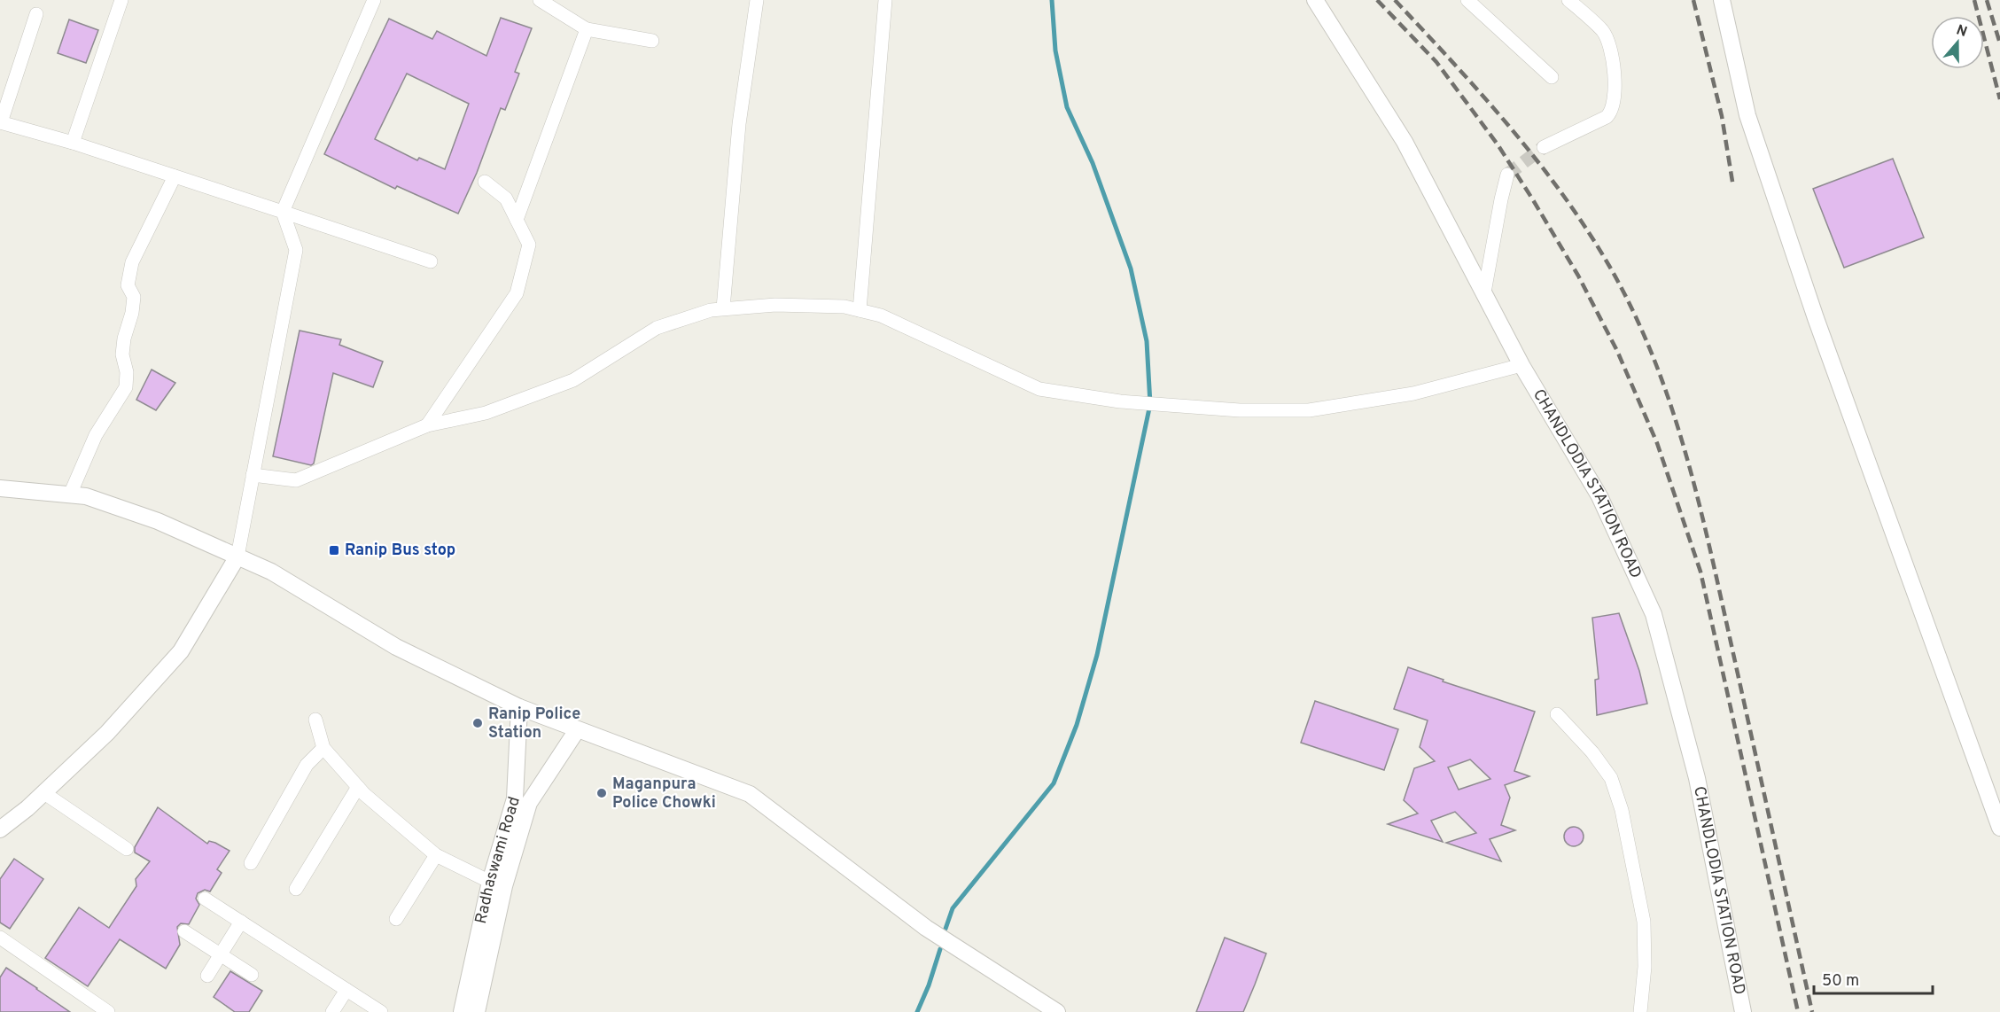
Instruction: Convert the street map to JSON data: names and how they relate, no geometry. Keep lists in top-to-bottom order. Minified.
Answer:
{"streets":{"street":["CHANDLODIA STATION ROAD","Radhaswami Road"]},"places":{"transit":["Ranip Bus stop"],"other":["Ranip Police Station","Maganpura Police Chowki"]},"scale_bar":"50 m","north":"top"}
